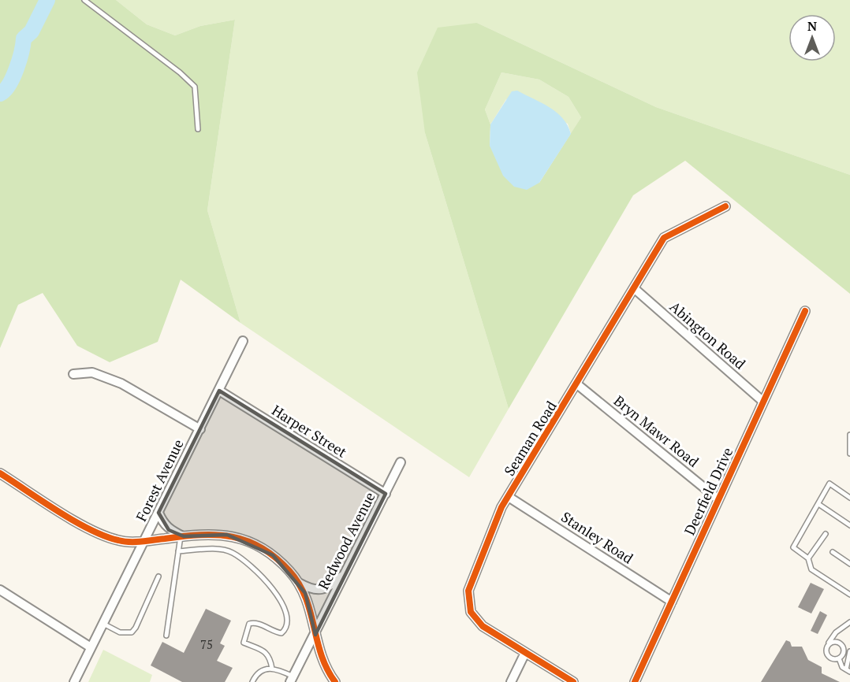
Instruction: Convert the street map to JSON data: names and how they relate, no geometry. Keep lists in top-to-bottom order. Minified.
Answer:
{"streets":{"street":["Abington Road","Harper Street","Bryn Mawr Road","Seaman Road","Forest Avenue","Deerfield Drive","Stanley Road","Redwood Avenue"]},"crossings":[["Abington Road","Seaman Road"],["Abington Road","Deerfield Drive"],["Harper Street","Forest Avenue"],["Harper Street","Redwood Avenue"],["Bryn Mawr Road","Seaman Road"],["Bryn Mawr Road","Deerfield Drive"],["Seaman Road","Stanley Road"],["Deerfield Drive","Stanley Road"]],"house_numbers":["75"],"north":"top"}
